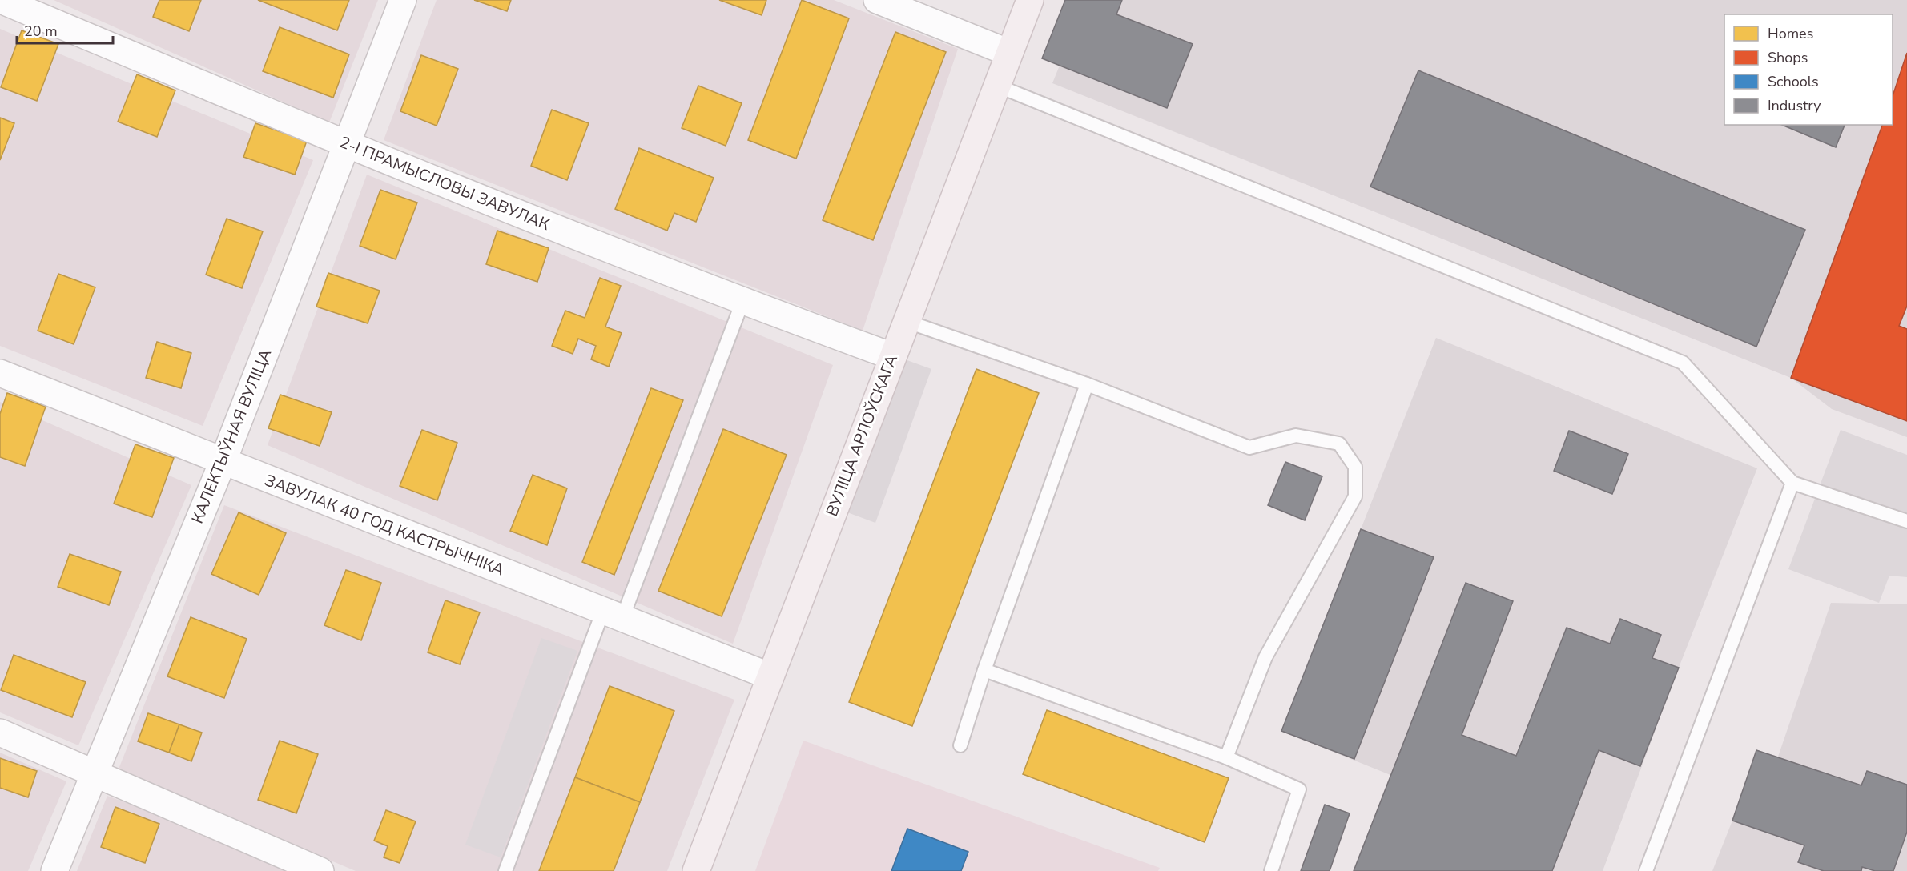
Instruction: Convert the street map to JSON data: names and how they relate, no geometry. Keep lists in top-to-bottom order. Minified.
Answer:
{"streets":{"street":["2-І ПРАМЫСЛОВЫ ЗАВУЛАК","ВУЛІЦА АРЛОЎСКАГА","КАЛЕКТЫЎНАЯ ВУЛІЦА","ЗАВУЛАК 40 ГОД КАСТРЫЧНІКА"]},"crossings":[["2-І ПРАМЫСЛОВЫ ЗАВУЛАК","ВУЛІЦА АРЛОЎСКАГА"],["2-І ПРАМЫСЛОВЫ ЗАВУЛАК","КАЛЕКТЫЎНАЯ ВУЛІЦА"],["ВУЛІЦА АРЛОЎСКАГА","ЗАВУЛАК 40 ГОД КАСТРЫЧНІКА"],["КАЛЕКТЫЎНАЯ ВУЛІЦА","ЗАВУЛАК 40 ГОД КАСТРЫЧНІКА"]],"legend":["Homes","Shops","Schools","Industry"],"scale_bar":"20 m"}
